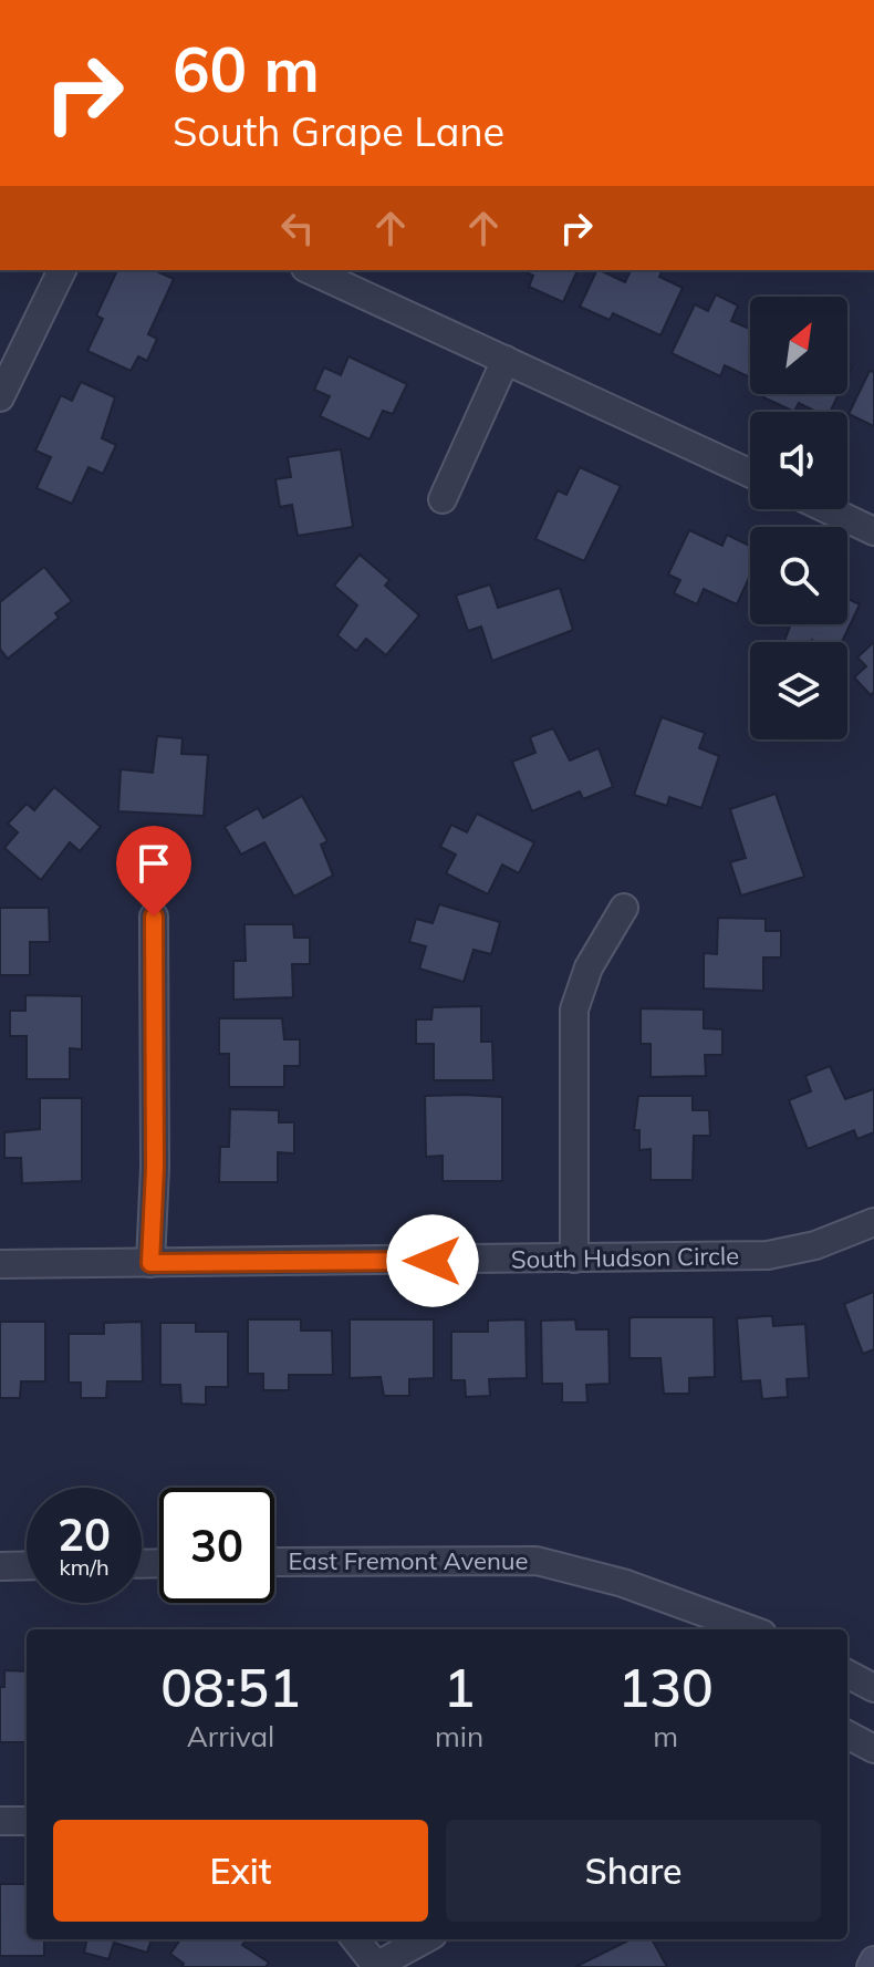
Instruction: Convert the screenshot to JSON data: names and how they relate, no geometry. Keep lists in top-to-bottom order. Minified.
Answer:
{"streets":{"street":["South Hudson Circle","East Fremont Avenue"]},"north":"top right","page":{"turn":["60 m","South Grape Lane"],"speed":"20 km/h","limit":"30","eta":["08:51","Arrival","1","min","130","m"],"buttons":["Exit","Share"]}}
